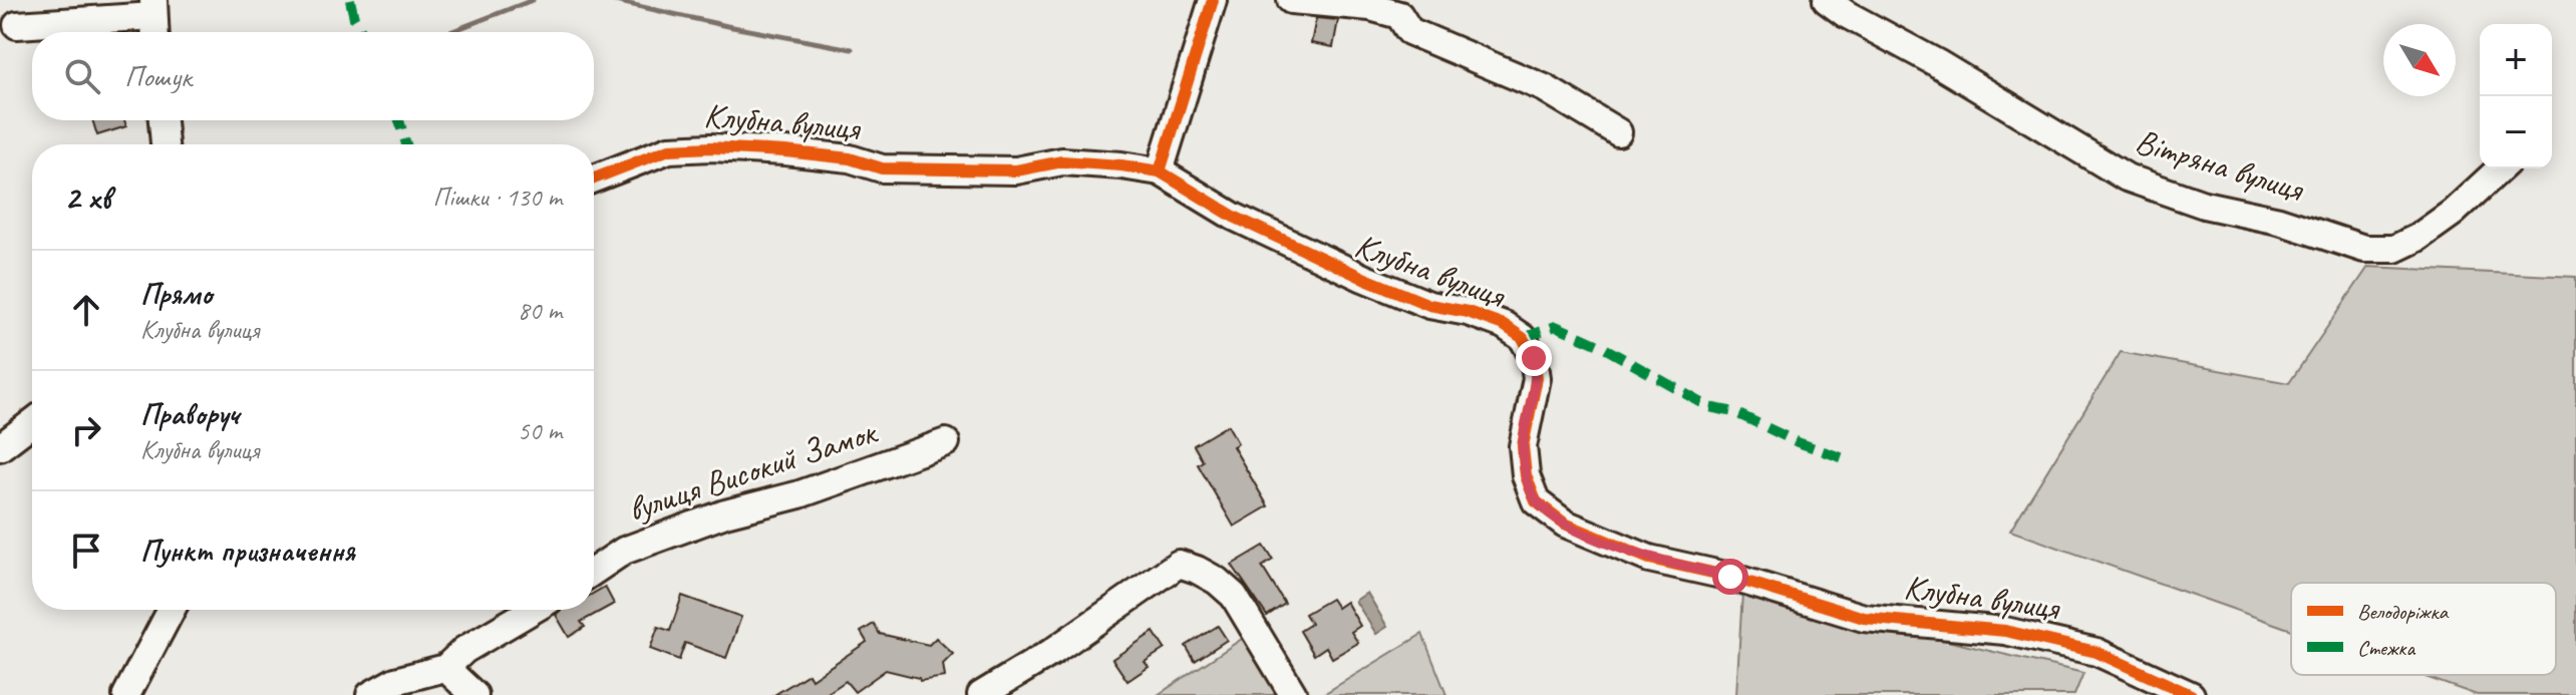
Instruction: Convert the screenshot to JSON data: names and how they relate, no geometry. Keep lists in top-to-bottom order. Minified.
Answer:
{"streets":{"street":["Клубна вулиця","Вітряна вулиця","вулиця Високий Замок"]},"legend":["Велодоріжка","Стежка"],"north":"bottom right","page":{"map_buttons":["+","−"],"search":"Пошук","heading":["2 хв","Пішки · 130 m"],"list":[["Прямо","Клубна вулиця","80 m"],["Праворуч","Клубна вулиця","50 m"],"Пункт призначення"]}}
